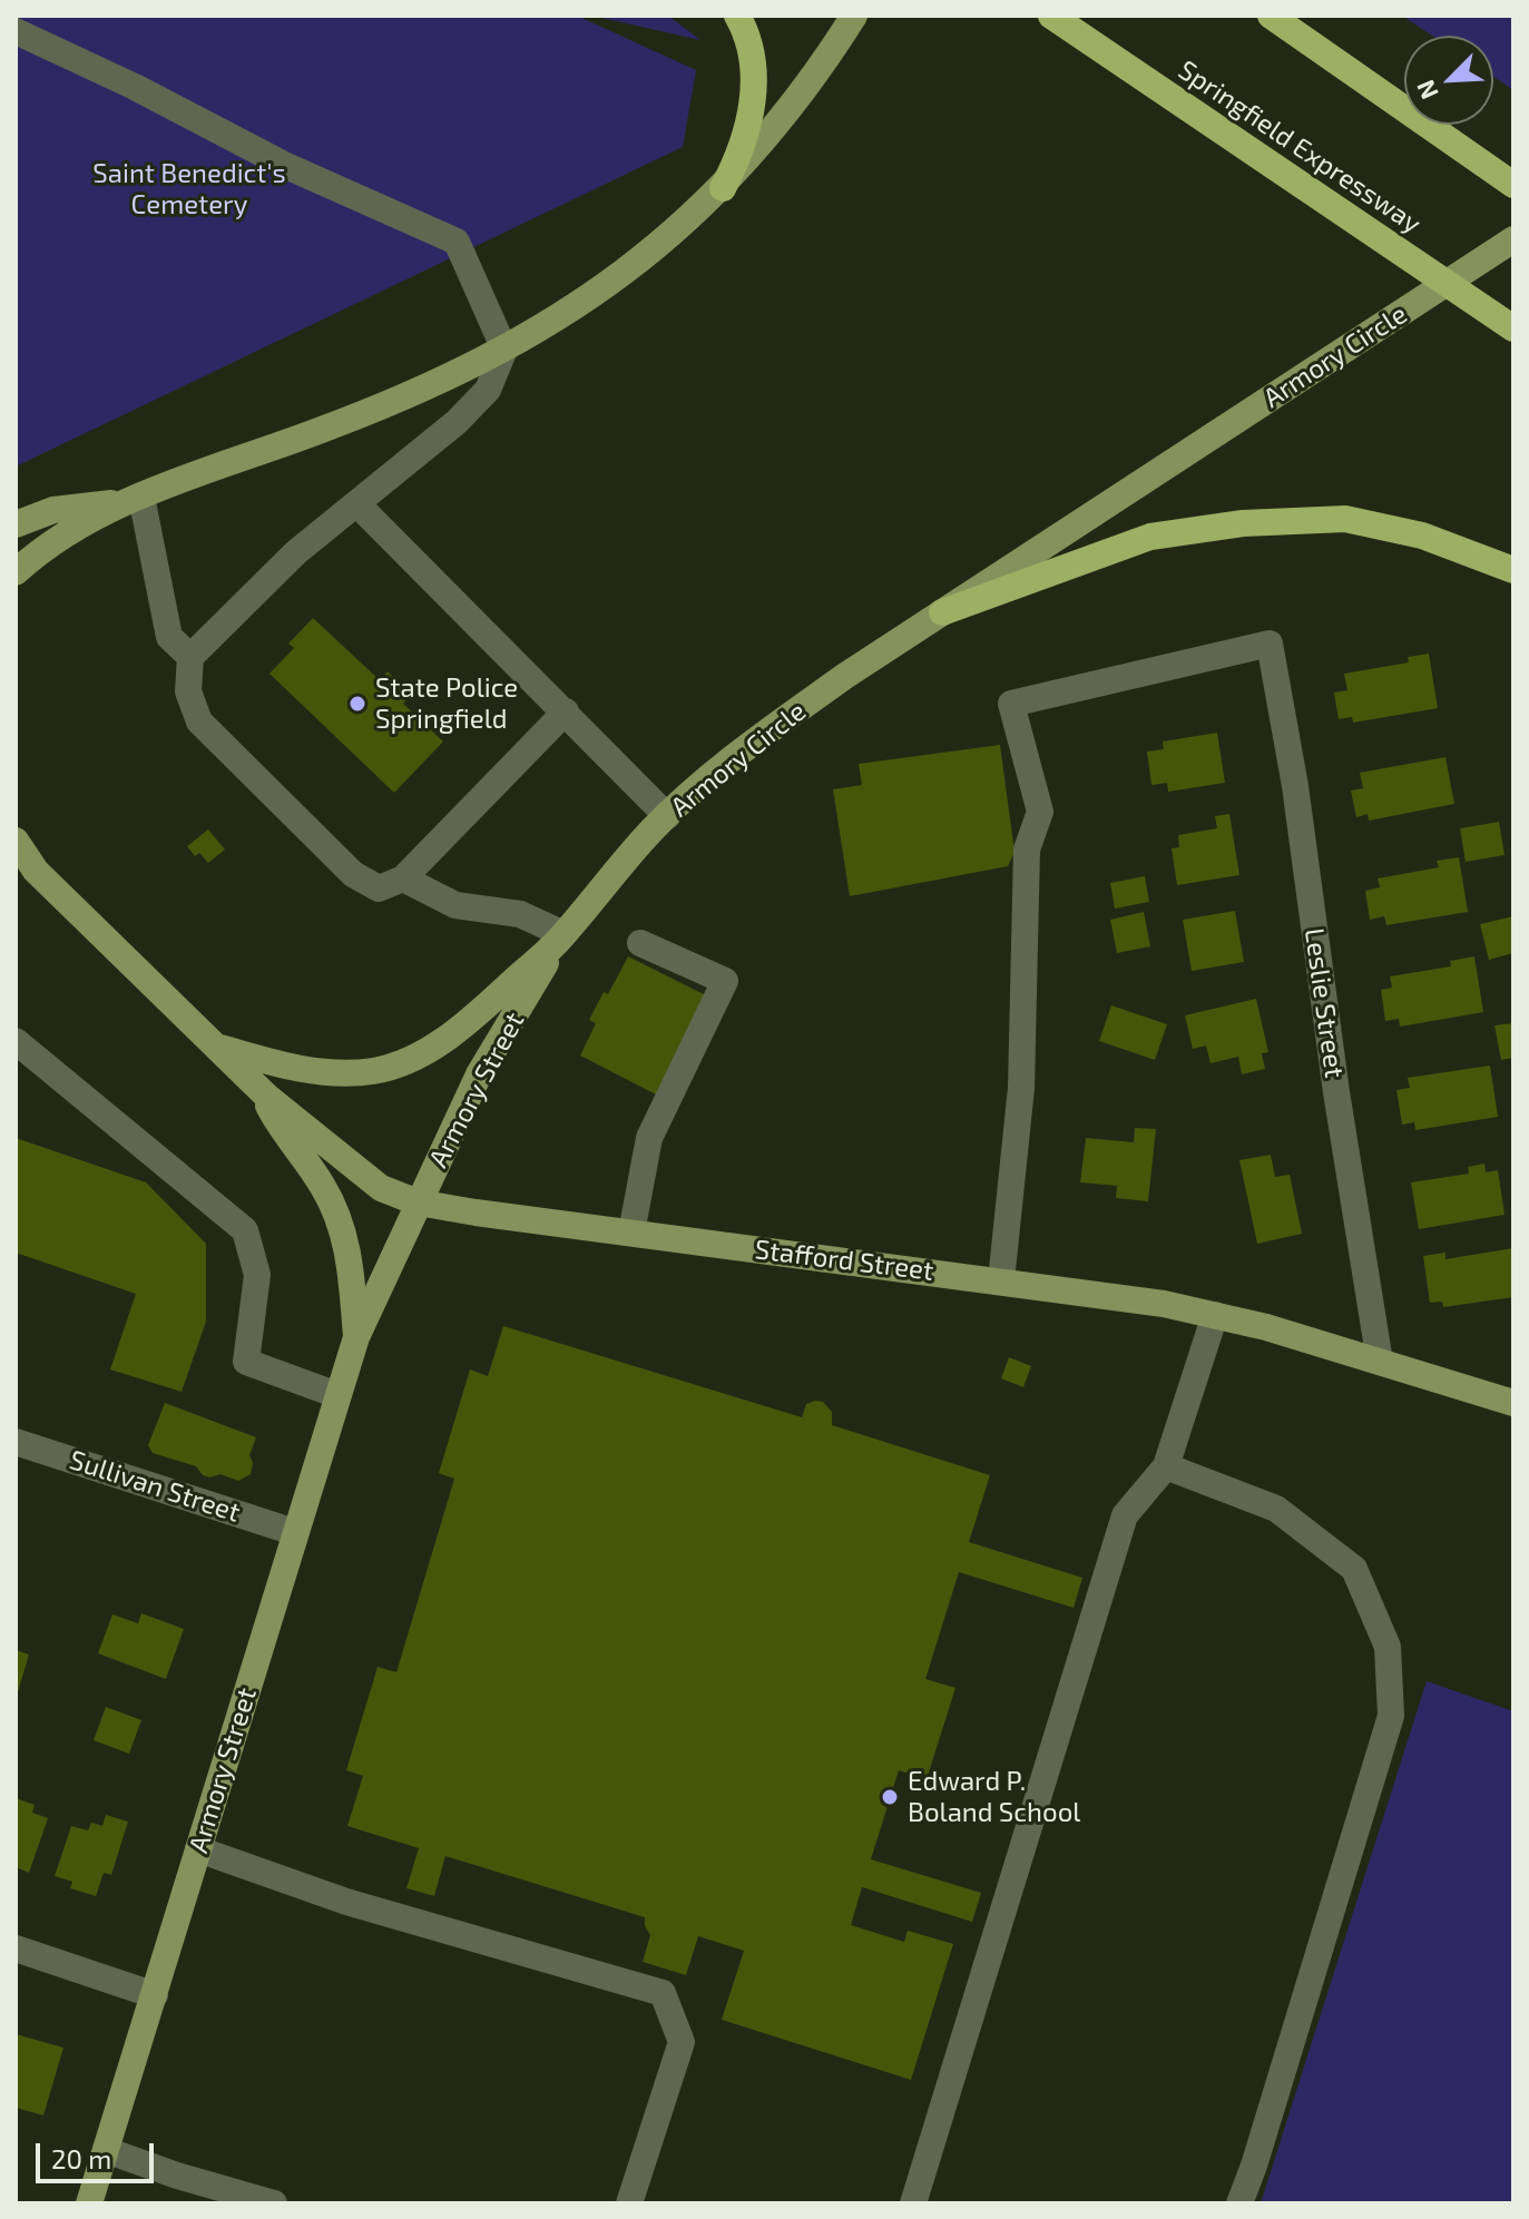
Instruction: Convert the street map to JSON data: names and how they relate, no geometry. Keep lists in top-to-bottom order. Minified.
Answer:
{"streets":{"highway":["Springfield Expressway"],"main road":["Armory Circle","Armory Street","Stafford Street"],"street":["Leslie Street","Sullivan Street"]},"crossings":[["Armory Circle","Armory Street"],["Armory Circle","Stafford Street"],["Leslie Street","Stafford Street"],["Armory Street","Stafford Street"],["Armory Street","Sullivan Street"]],"parks":["Saint Benedict's Cemetery"],"places":["State Police Springfield","Edward P. Boland School"],"scale_bar":"20 m","north":"bottom left"}
